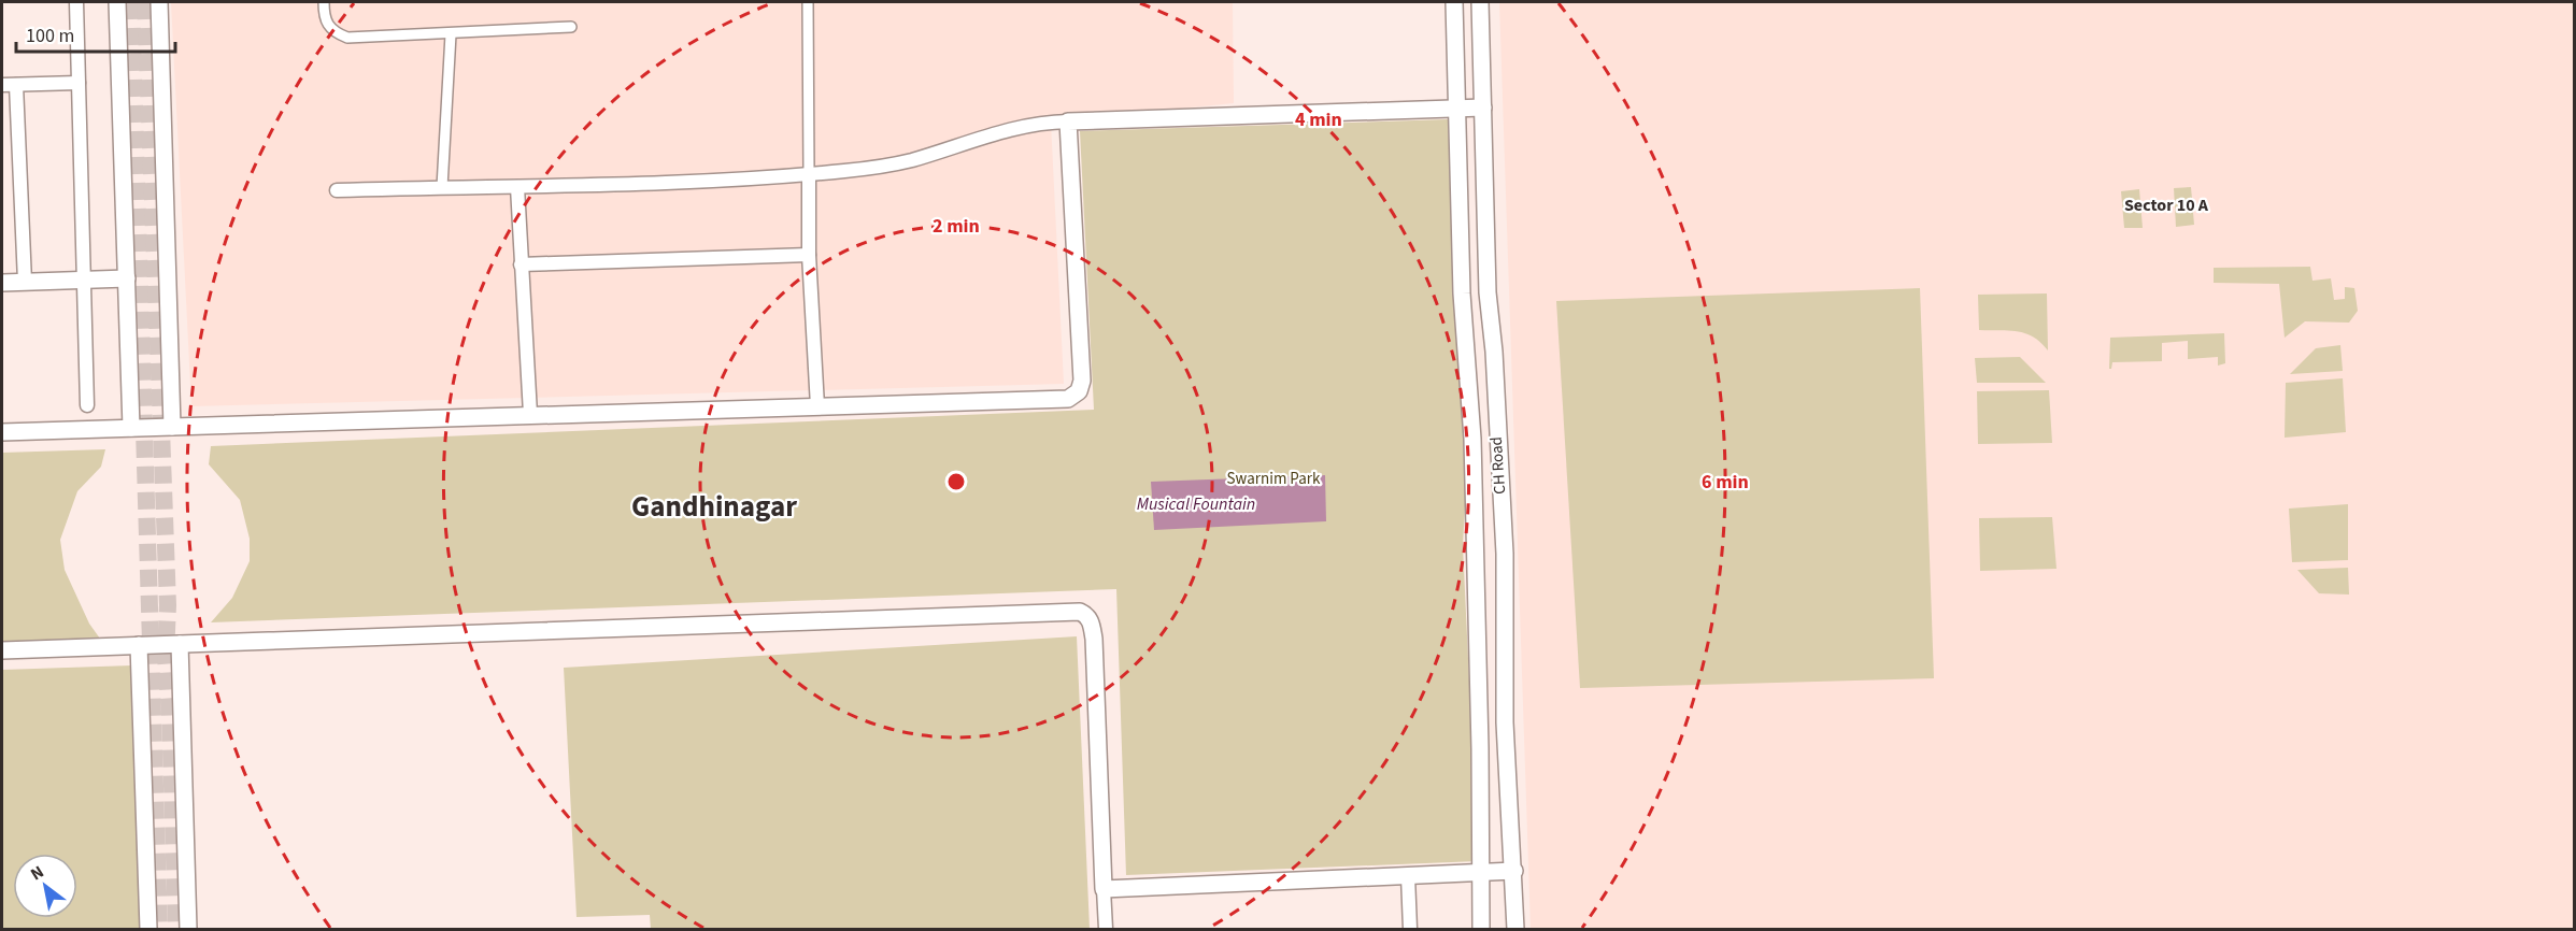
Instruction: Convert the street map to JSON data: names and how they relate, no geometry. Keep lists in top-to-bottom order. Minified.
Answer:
{"streets":{"street":["CH Road"]},"districts":["Sector 10 A","Gandhinagar"],"water":["Musical Fountain"],"parks":["Swarnim Park"],"scale_bar":"100 m","north":"top left","rings":["4 min","2 min","6 min"]}
